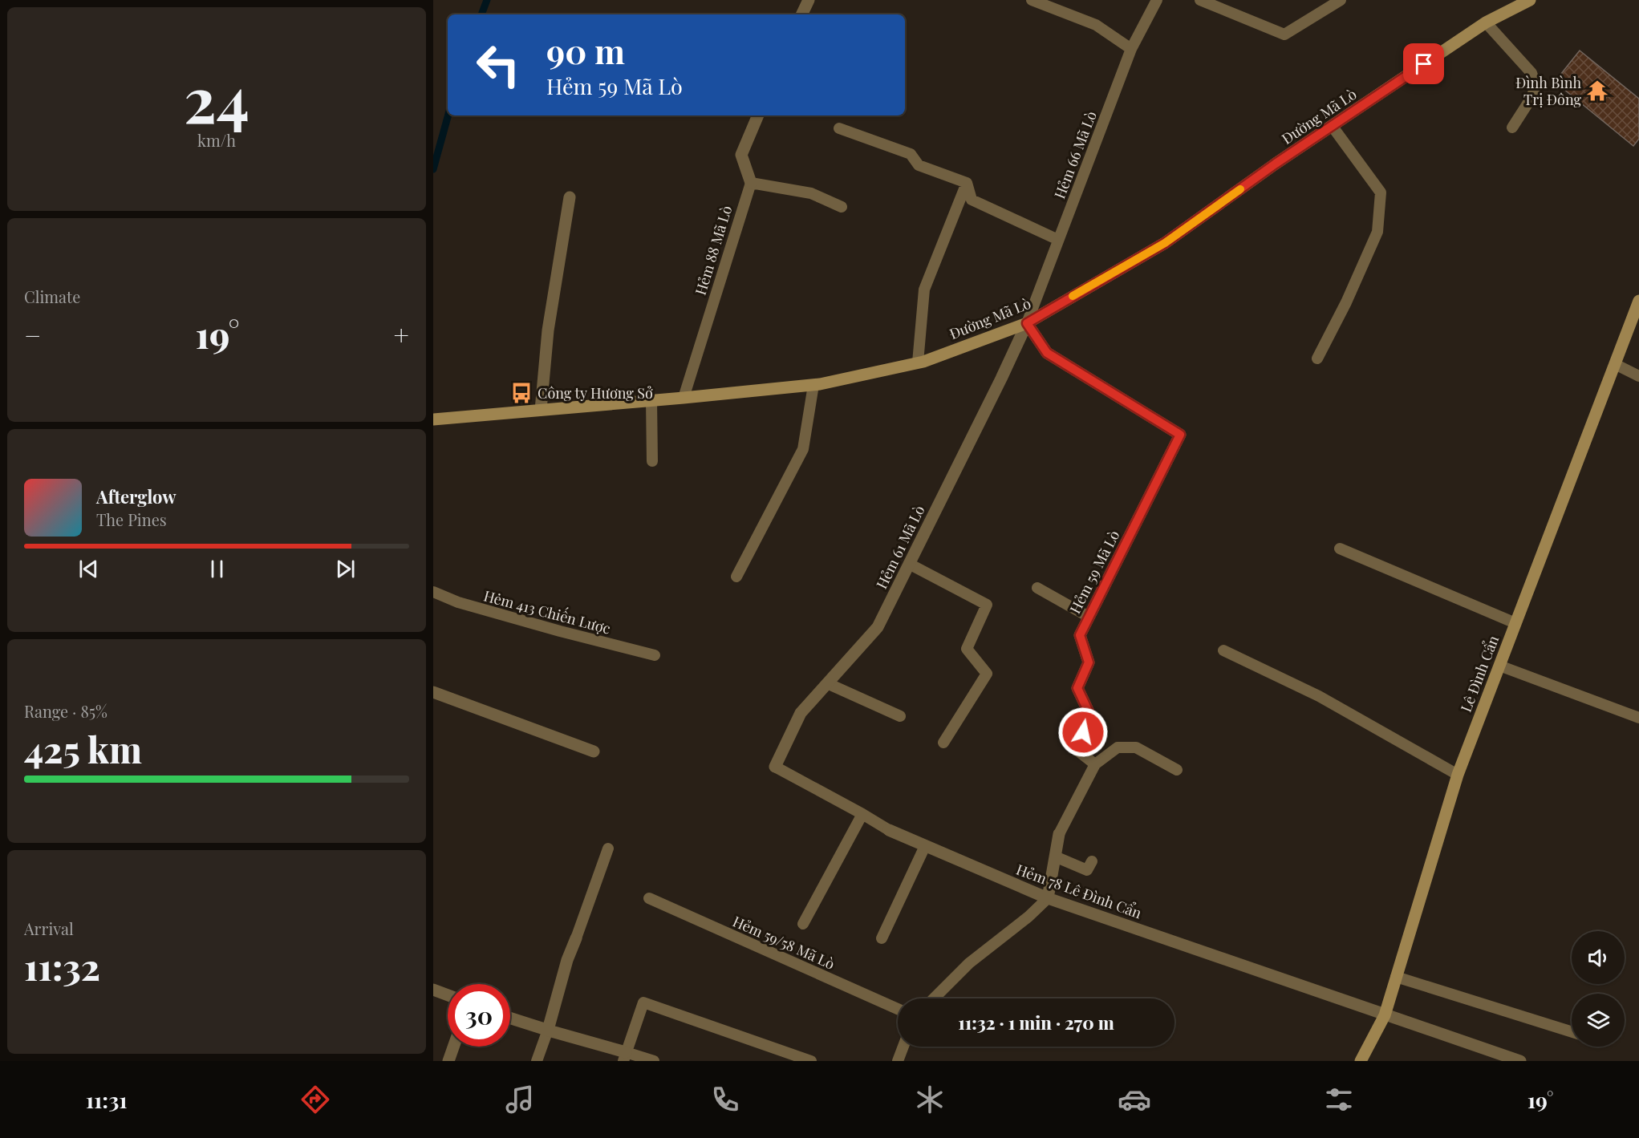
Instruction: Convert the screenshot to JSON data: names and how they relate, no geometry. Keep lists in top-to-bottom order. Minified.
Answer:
{"streets":{"main road":["Đường Mã Lò","Lê Đình Cẩn"],"street":["Hẻm 61 Mã Lò","Hẻm 59 Mã Lò","Hẻm 78 Lê Đình Cẩn"],"lane":["Hẻm 66 Mã Lò","Hẻm 88 Mã Lò","Hėm 413 Chiến Lược","Hẻm 59/58 Mã Lò"]},"crossings":[["Đường Mã Lò","Hẻm 66 Mã Lò"],["Đường Mã Lò","Hẻm 88 Mã Lò"],["Đường Mã Lò","Hẻm 61 Mã Lò"],["Đường Mã Lò","Hẻm 59 Mã Lò"],["Hẻm 66 Mã Lò","Hẻm 61 Mã Lò"],["Hẻm 66 Mã Lò","Hẻm 59 Mã Lò"],["Hẻm 61 Mã Lò","Hẻm 59 Mã Lò"],["Hẻm 61 Mã Lò","Hẻm 78 Lê Đình Cẩn"],["Lê Đình Cẩn","Hẻm 78 Lê Đình Cẩn"]],"places":{"temple":["Đình Bình Trị Đông"],"bus stop":["Công ty Hương Sở"]},"page":{"tile":[["24","km/h"],"Climate",["Range · 85%","425 km"],["Arrival","11:32"]],"turn":["90 m","Hẻm 59 Mã Lò"],"heat":["−","19°","+"],"song":["Afterglow","The Pines"],"limit":"30","trip":"11:32 · 1 min · 270 m","tabs":["11:31","19°"]}}
